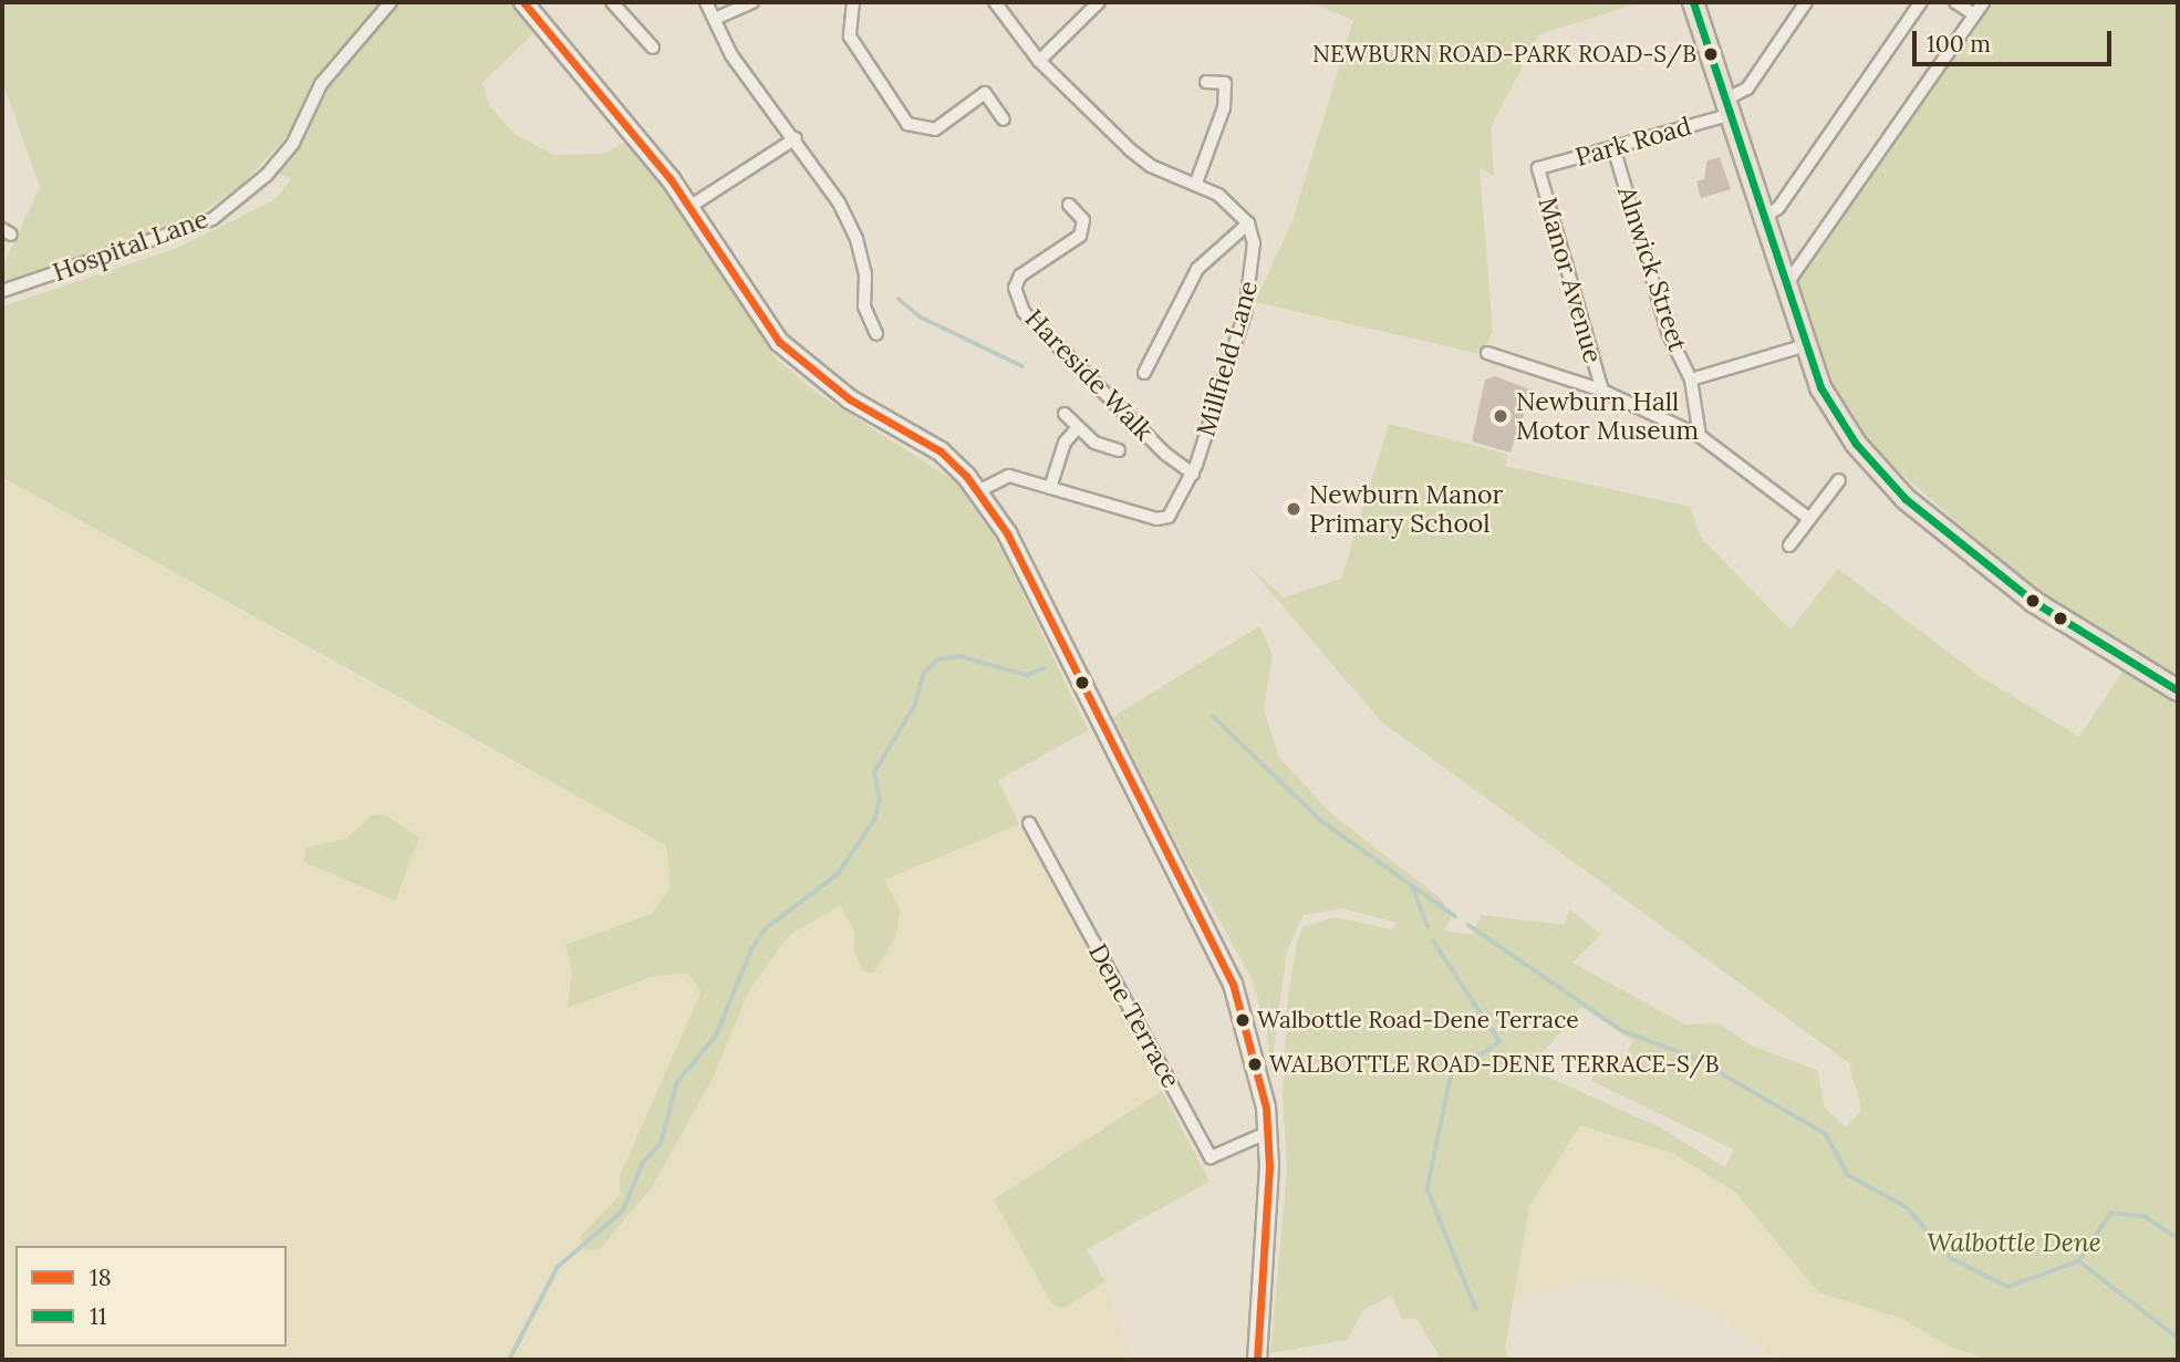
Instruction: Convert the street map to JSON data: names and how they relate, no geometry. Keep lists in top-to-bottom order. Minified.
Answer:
{"streets":{"street":["Park Road","Hospital Lane","Alnwick Street","Manor Avenue","Millfield Lane","Hareside Walk","Dene Terrace"]},"crossings":[["Park Road","Alnwick Street"],["Park Road","Manor Avenue"],["Millfield Lane","Hareside Walk"]],"parks":["Walbottle Dene"],"places":["NEWBURN ROAD-PARK ROAD-S/B","Newburn Hall Motor Museum","Newburn Manor Primary School","Walbottle Road-Dene Terrace","WALBOTTLE ROAD-DENE TERRACE-S/B"],"lines":["transit line 18","transit line 11"],"legend":["18","11"],"scale_bar":"100 m"}
